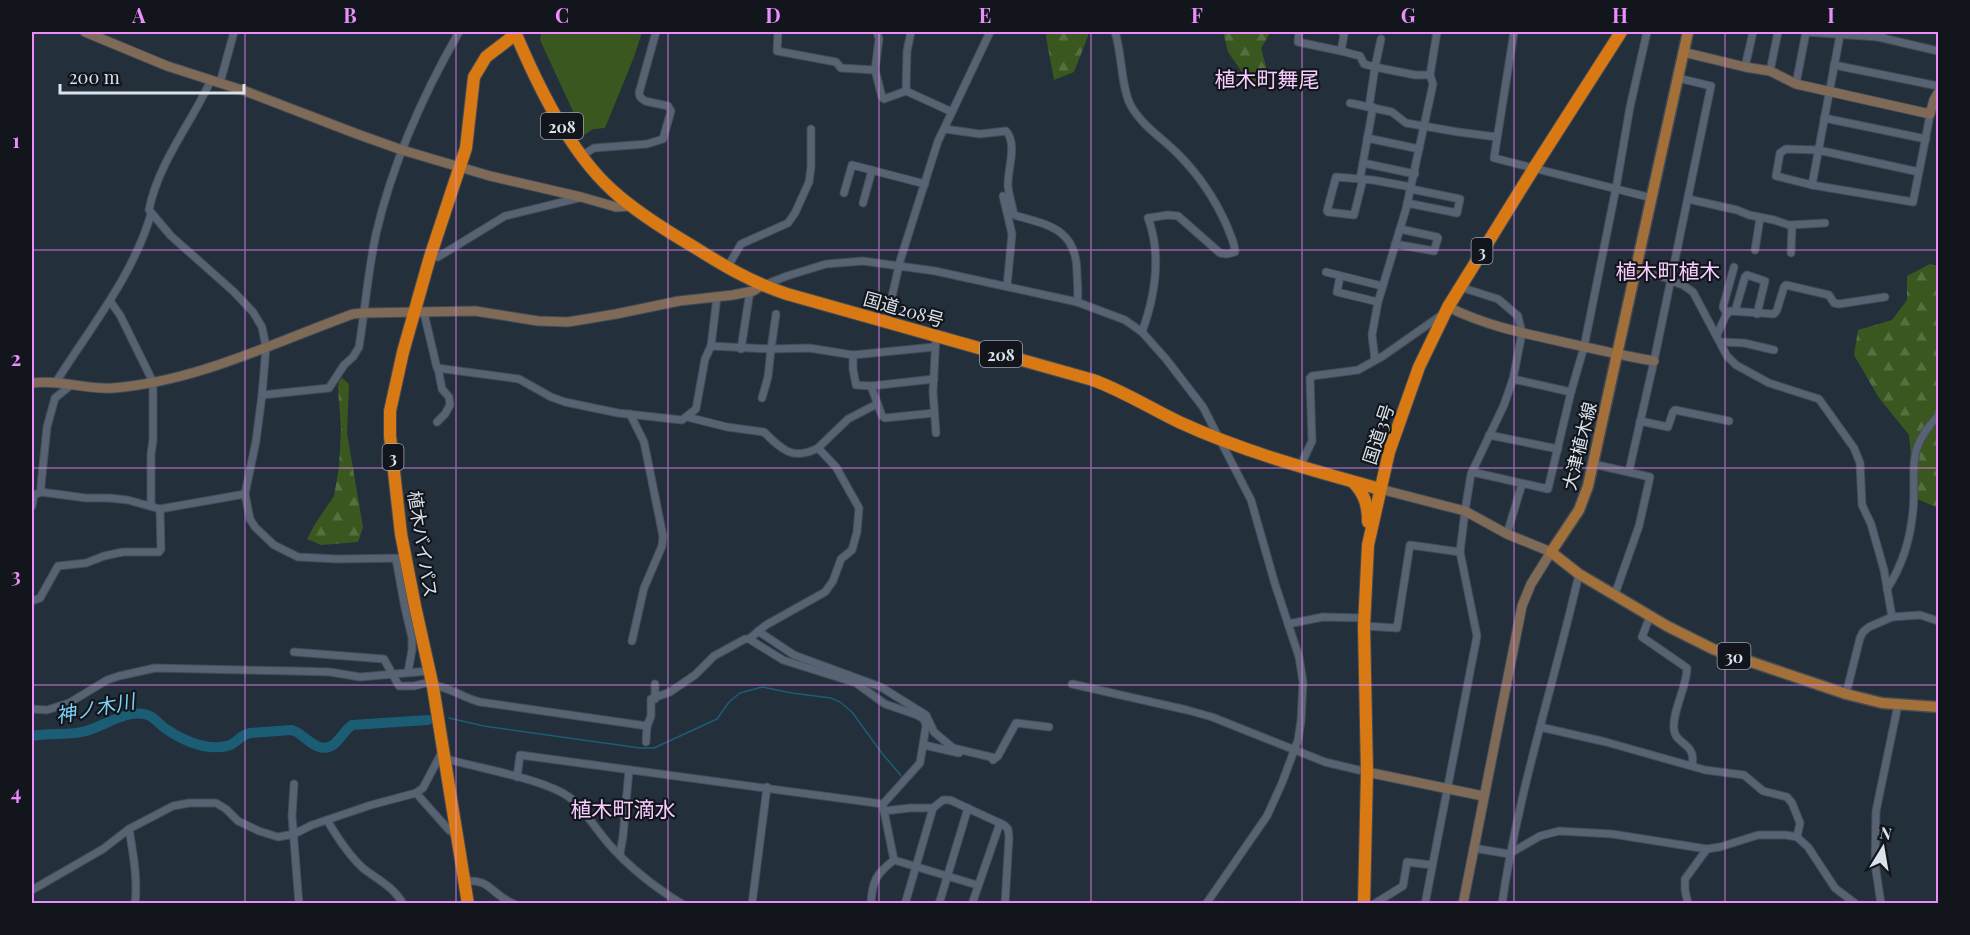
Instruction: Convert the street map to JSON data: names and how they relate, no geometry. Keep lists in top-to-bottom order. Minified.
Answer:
{"streets":{"highway":["208","3","国道208号","国道3号","植木バイパス"],"main road":["大津植木線","30"]},"crossings":[["国道208号","国道3号"],["国道208号","植木バイパス"],["大津植木線","30"]],"districts":["植木町舞尾","植木町植木","植木町滴水"],"water":["神ノ木川"],"scale_bar":"200 m","north":"top","grid":{"columns":["A","B","C","D","E","F","G","H","I"],"rows":["1","2","3","4"]}}
